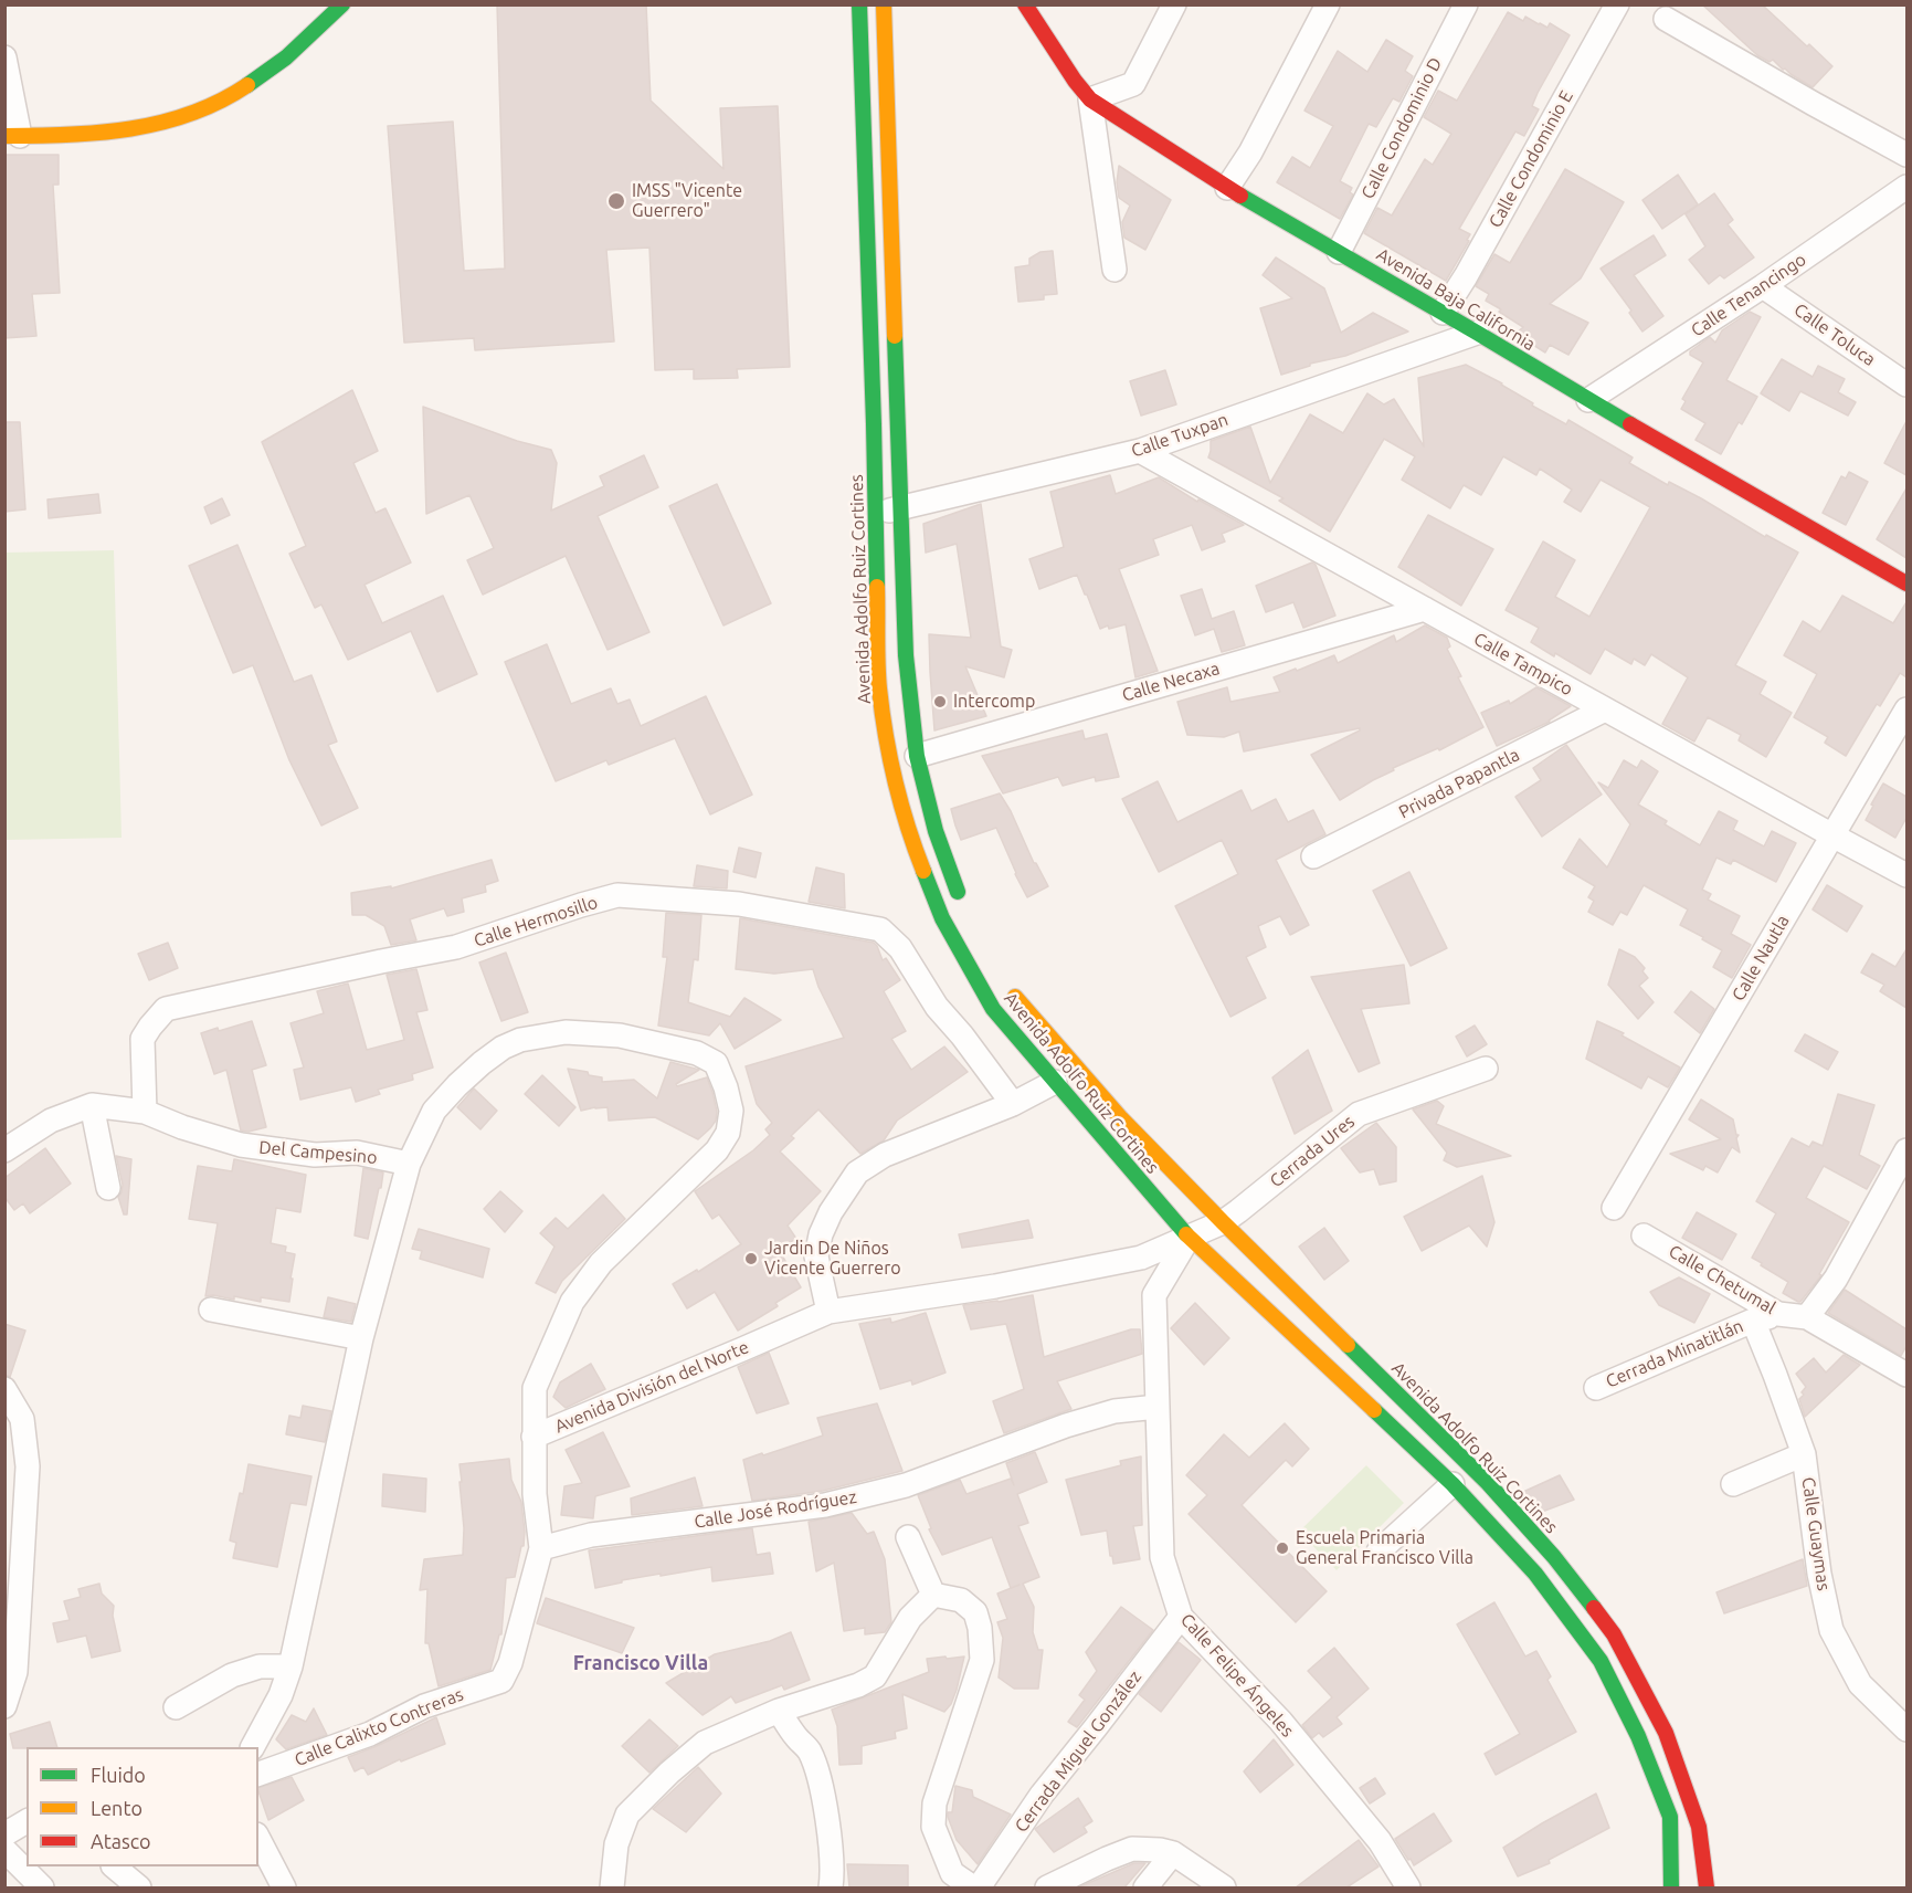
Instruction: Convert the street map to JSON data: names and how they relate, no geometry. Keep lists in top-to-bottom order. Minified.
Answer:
{"streets":{"main road":["Avenida Baja California","Avenida Adolfo Ruiz Cortines"],"street":["Calle Condominio D","Calle Condominio E","Calle Tenancingo","Calle Toluca","Calle Tuxpan","Calle Tampico","Calle Necaxa","Privada Papantla","Calle Hermosillo","Calle Nautla","Cerrada Ures","Del Campesino","Calle Chetumal","Cerrada Minatitlán","Avenida División del Norte","Calle José Rodríguez","Calle Guaymas","Calle Felipe Ángeles","Calle Calixto Contreras","Cerrada Miguel González"]},"crossings":[["Calle Condominio D","Avenida Baja California"],["Calle Condominio E","Avenida Baja California"],["Calle Tenancingo","Avenida Baja California"],["Calle Tenancingo","Calle Toluca"],["Avenida Baja California","Calle Tuxpan"],["Calle Tuxpan","Avenida Adolfo Ruiz Cortines"],["Calle Tuxpan","Calle Tampico"],["Avenida Adolfo Ruiz Cortines","Cerrada Ures"],["Avenida Adolfo Ruiz Cortines","Avenida División del Norte"],["Avenida Adolfo Ruiz Cortines","Calle Felipe Ángeles"],["Calle Tampico","Calle Necaxa"],["Calle Tampico","Privada Papantla"],["Calle Tampico","Calle Nautla"],["Calle Hermosillo","Del Campesino"],["Cerrada Ures","Avenida División del Norte"],["Del Campesino","Avenida División del Norte"],["Calle Chetumal","Cerrada Minatitlán"],["Cerrada Minatitlán","Calle Guaymas"],["Avenida División del Norte","Calle Felipe Ángeles"],["Calle José Rodríguez","Calle Felipe Ángeles"],["Calle José Rodríguez","Calle Calixto Contreras"],["Calle Felipe Ángeles","Cerrada Miguel González"]],"districts":["Francisco Villa"],"places":["IMSS \"Vicente Guerrero\"","Intercomp","Jardin De Niños Vicente Guerrero","Escuela Primaria General Francisco Villa"],"legend":["Fluido","Lento","Atasco"]}
